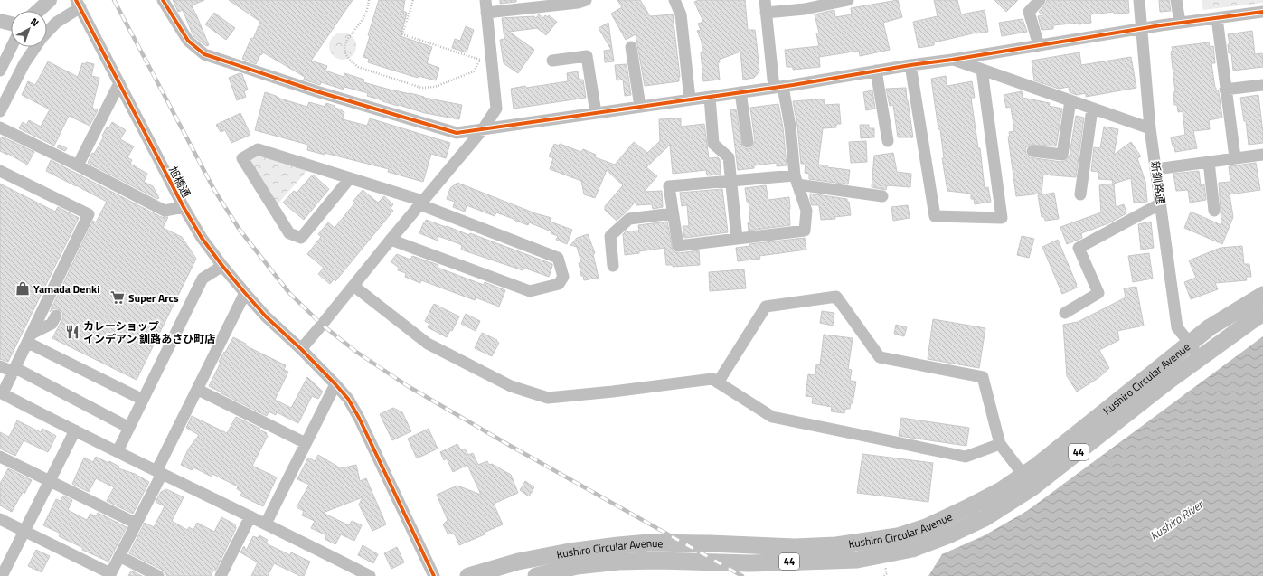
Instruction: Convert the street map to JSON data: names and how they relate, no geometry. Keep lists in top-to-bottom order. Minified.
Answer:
{"streets":{"highway":["Kushiro Circular Avenue","44"],"street":["旭橋通","新釧路通"]},"crossings":[["新釧路通","Kushiro Circular Avenue"]],"water":["Kushiro River"],"places":{"shop":["Yamada Denki"],"supermarket":["Super Arcs"],"restaurant":["カレーショップ インデアン 釧路あさひ町店"]},"north":"top right"}
